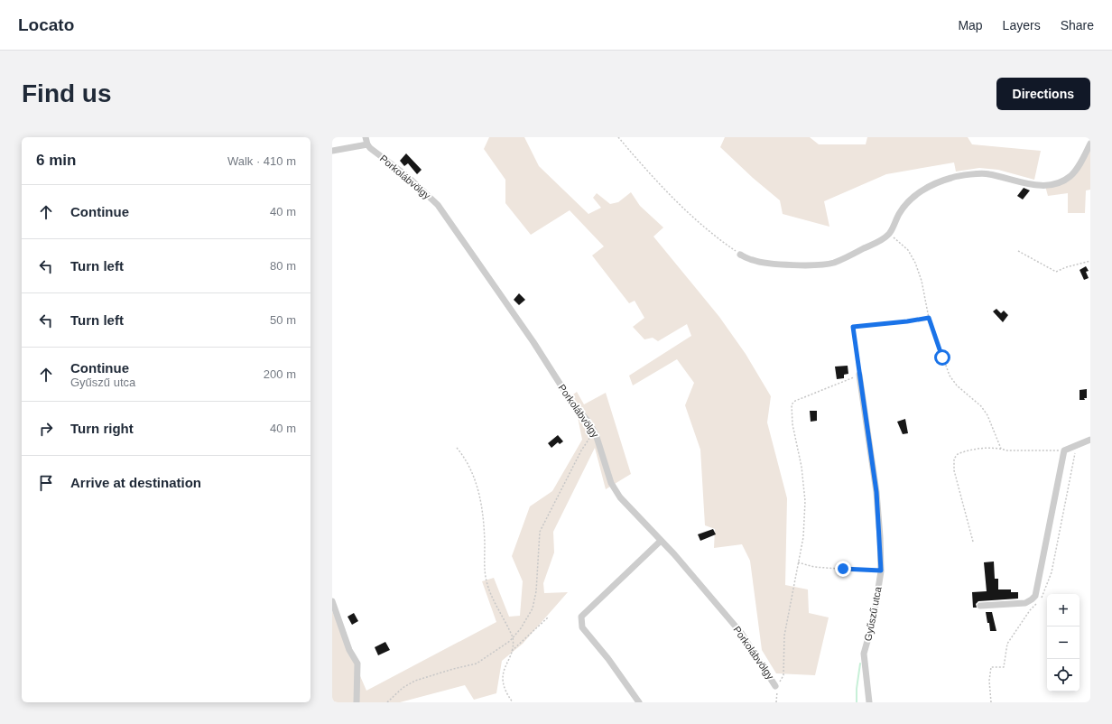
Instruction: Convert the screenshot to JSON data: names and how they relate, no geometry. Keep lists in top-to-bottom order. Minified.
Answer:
{"streets":{"street":["Porkolábvölgy","Gyűszű utca"]},"page":{"header":"Locato","nav":["Map","Layers","Share"],"buttons":"Directions","title":"Find us","heading":["6 min","Walk · 410 m"],"list":[["Continue","40 m"],["Turn left","80 m"],["Turn left","50 m"],["Continue","Gyűszű utca","200 m"],["Turn right","40 m"],"Arrive at destination"],"map_buttons":["+","−"]}}
